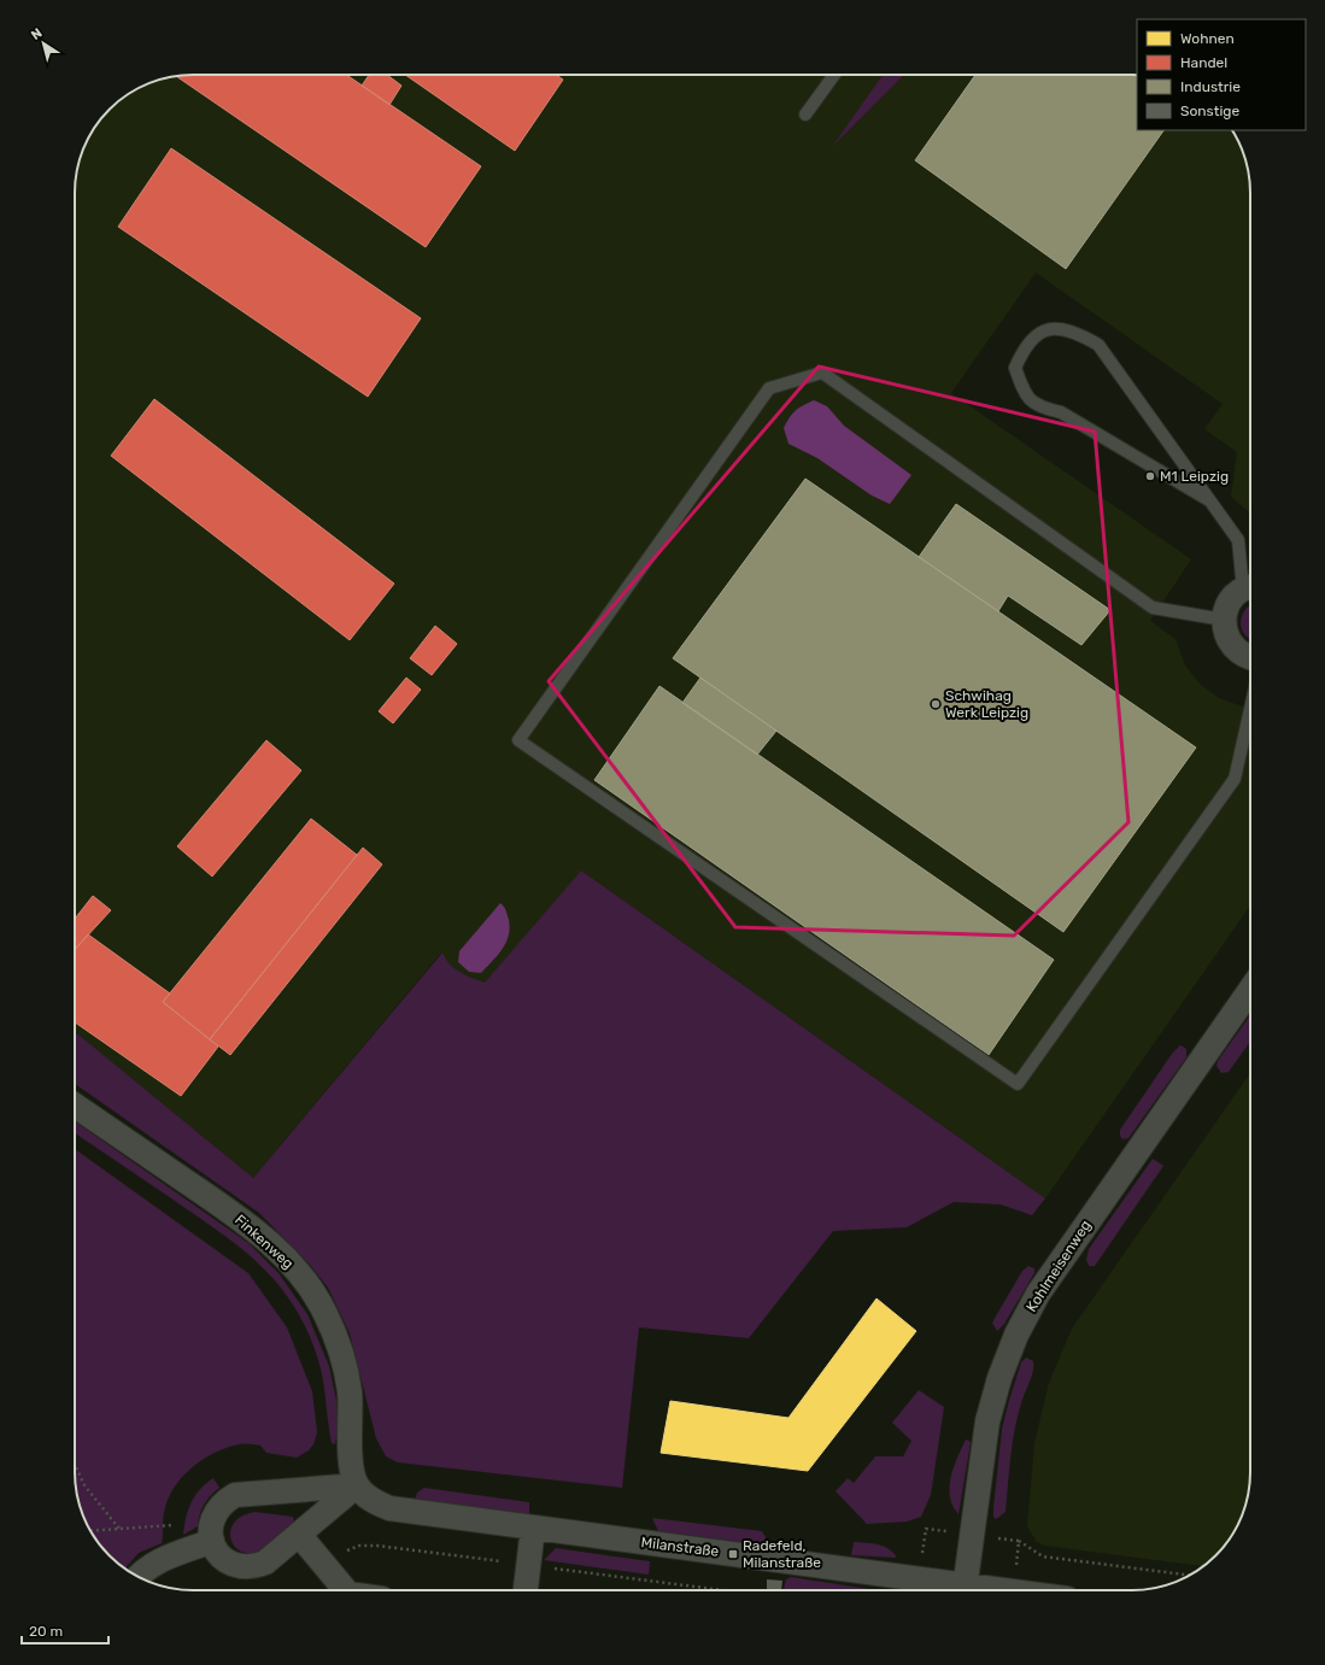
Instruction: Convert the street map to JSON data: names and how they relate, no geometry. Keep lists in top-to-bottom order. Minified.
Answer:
{"streets":{"street":["Finkenweg","Kohlmeisenweg","Milanstraße"]},"crossings":[["Finkenweg","Milanstraße"]],"places":{"other":["M1 Leipzig","Schwihag Werk Leipzig"],"transit":["Radefeld, Milanstraße"]},"legend":["Wohnen","Handel","Industrie","Sonstige"],"scale_bar":"20 m","north":"top left"}
